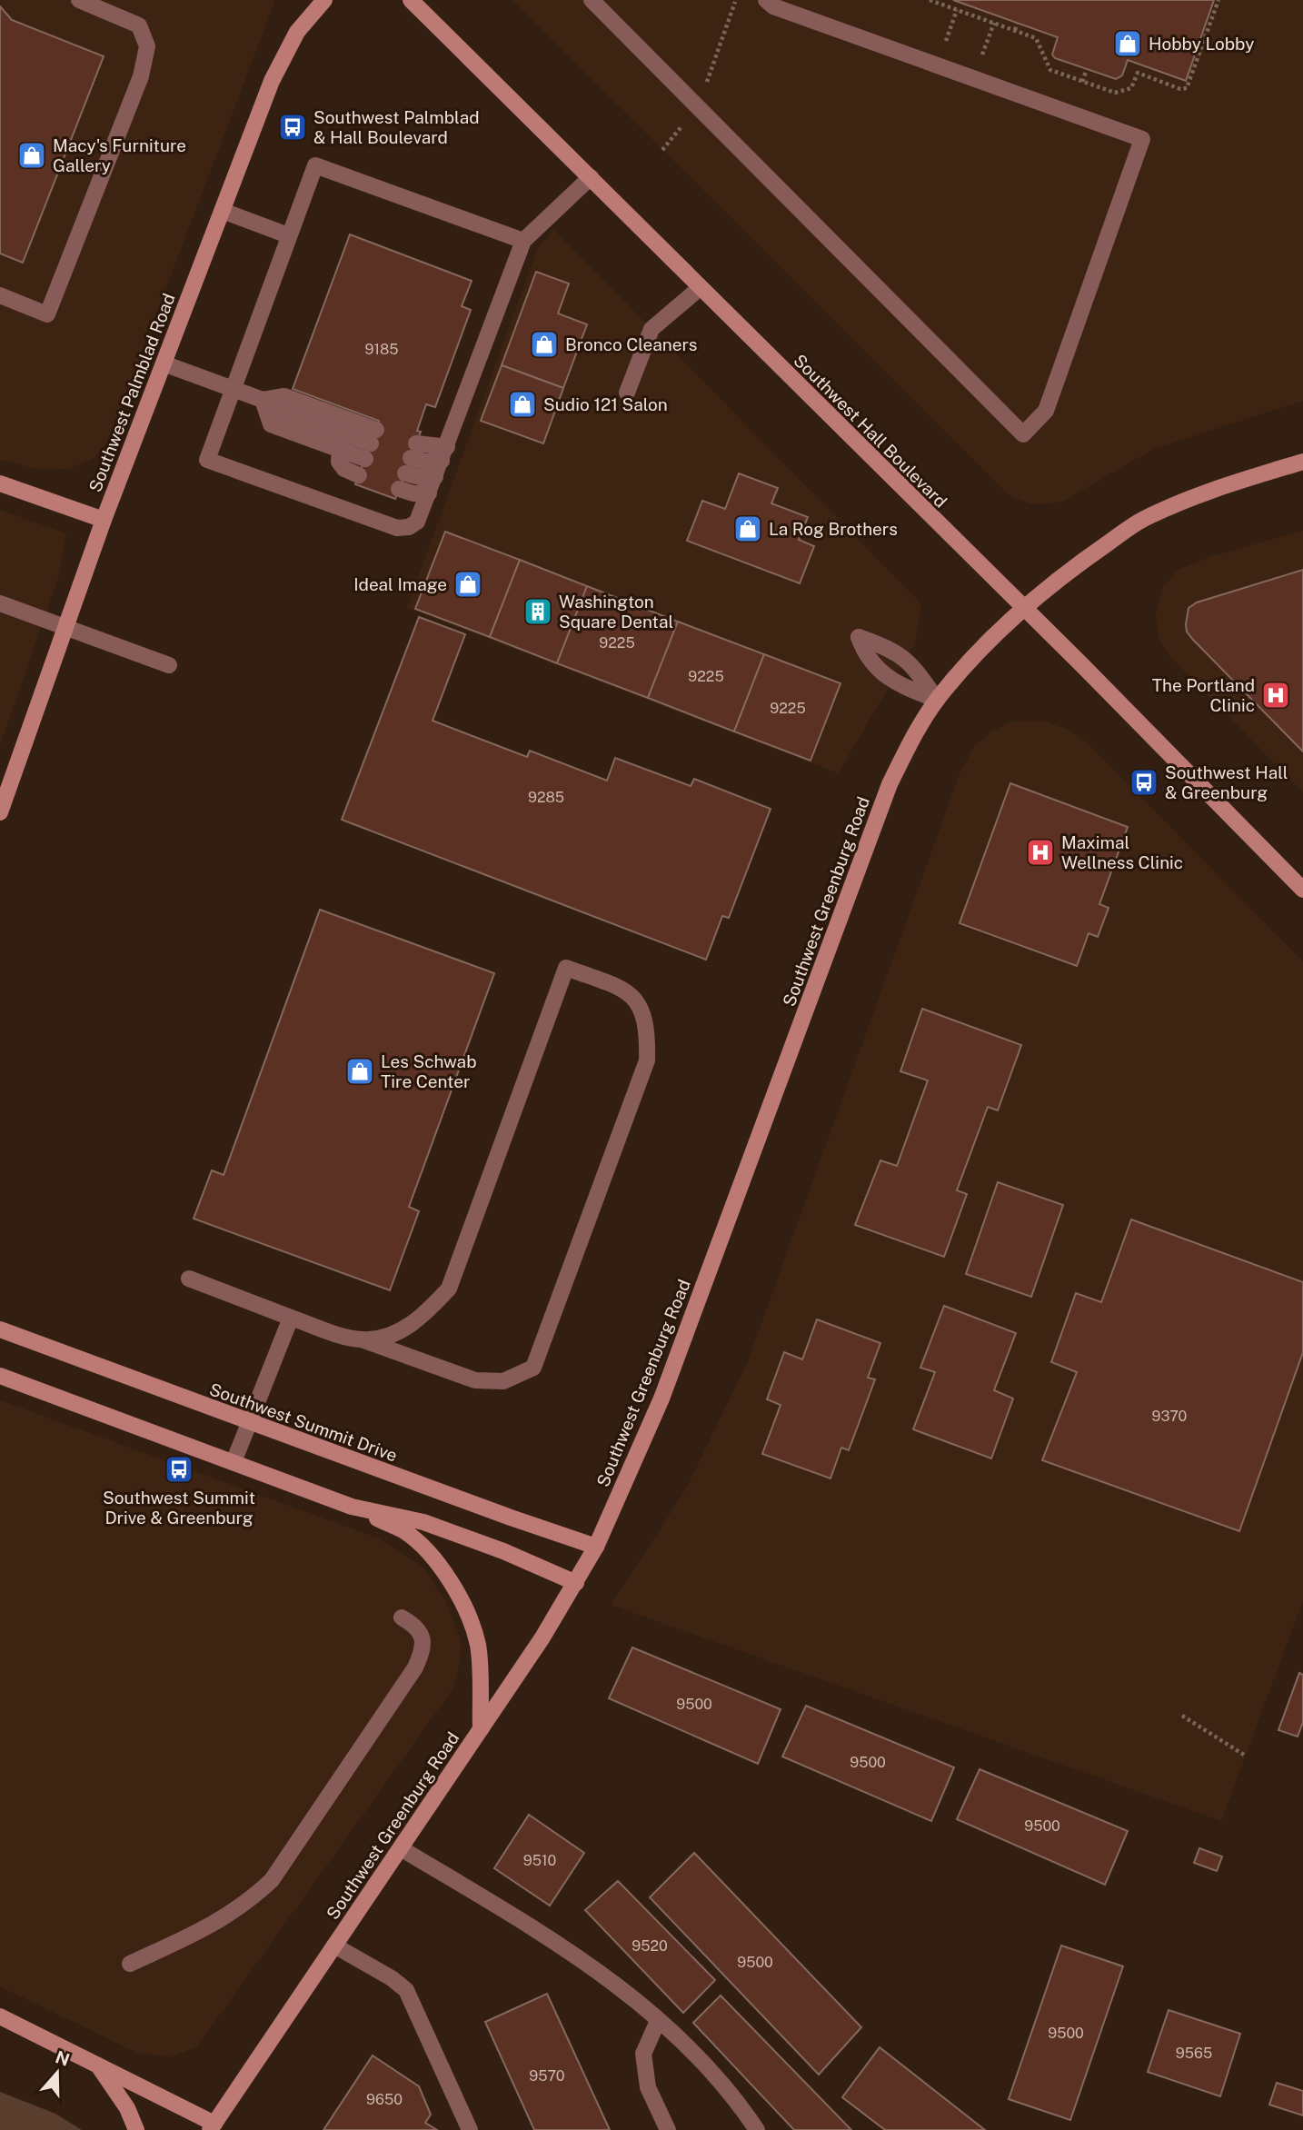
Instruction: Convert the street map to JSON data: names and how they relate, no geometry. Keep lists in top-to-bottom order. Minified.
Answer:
{"streets":{"main road":["Southwest Palmblad Road","Southwest Hall Boulevard","Southwest Greenburg Road","Southwest Summit Drive"]},"crossings":[["Southwest Hall Boulevard","Southwest Greenburg Road"],["Southwest Greenburg Road","Southwest Summit Drive"]],"places":{"shop":["Hobby Lobby","Macy's Furniture Gallery","Bronco Cleaners","Sudio 121 Salon","La Rog Brothers","Ideal Image","Les Schwab Tire Center"],"bus stop":["Southwest Palmblad & Hall Boulevard","Southwest Hall & Greenburg","Southwest Summit Drive & Greenburg"],"building":["Washington Square Dental"],"hospital":["The Portland Clinic","Maximal Wellness Clinic"]},"house_numbers":["9185","9225","9225","9225","9285","9370","9500","9500","9500","9510","9520","9500","9500","9565","9570","9650"],"north":"top"}
